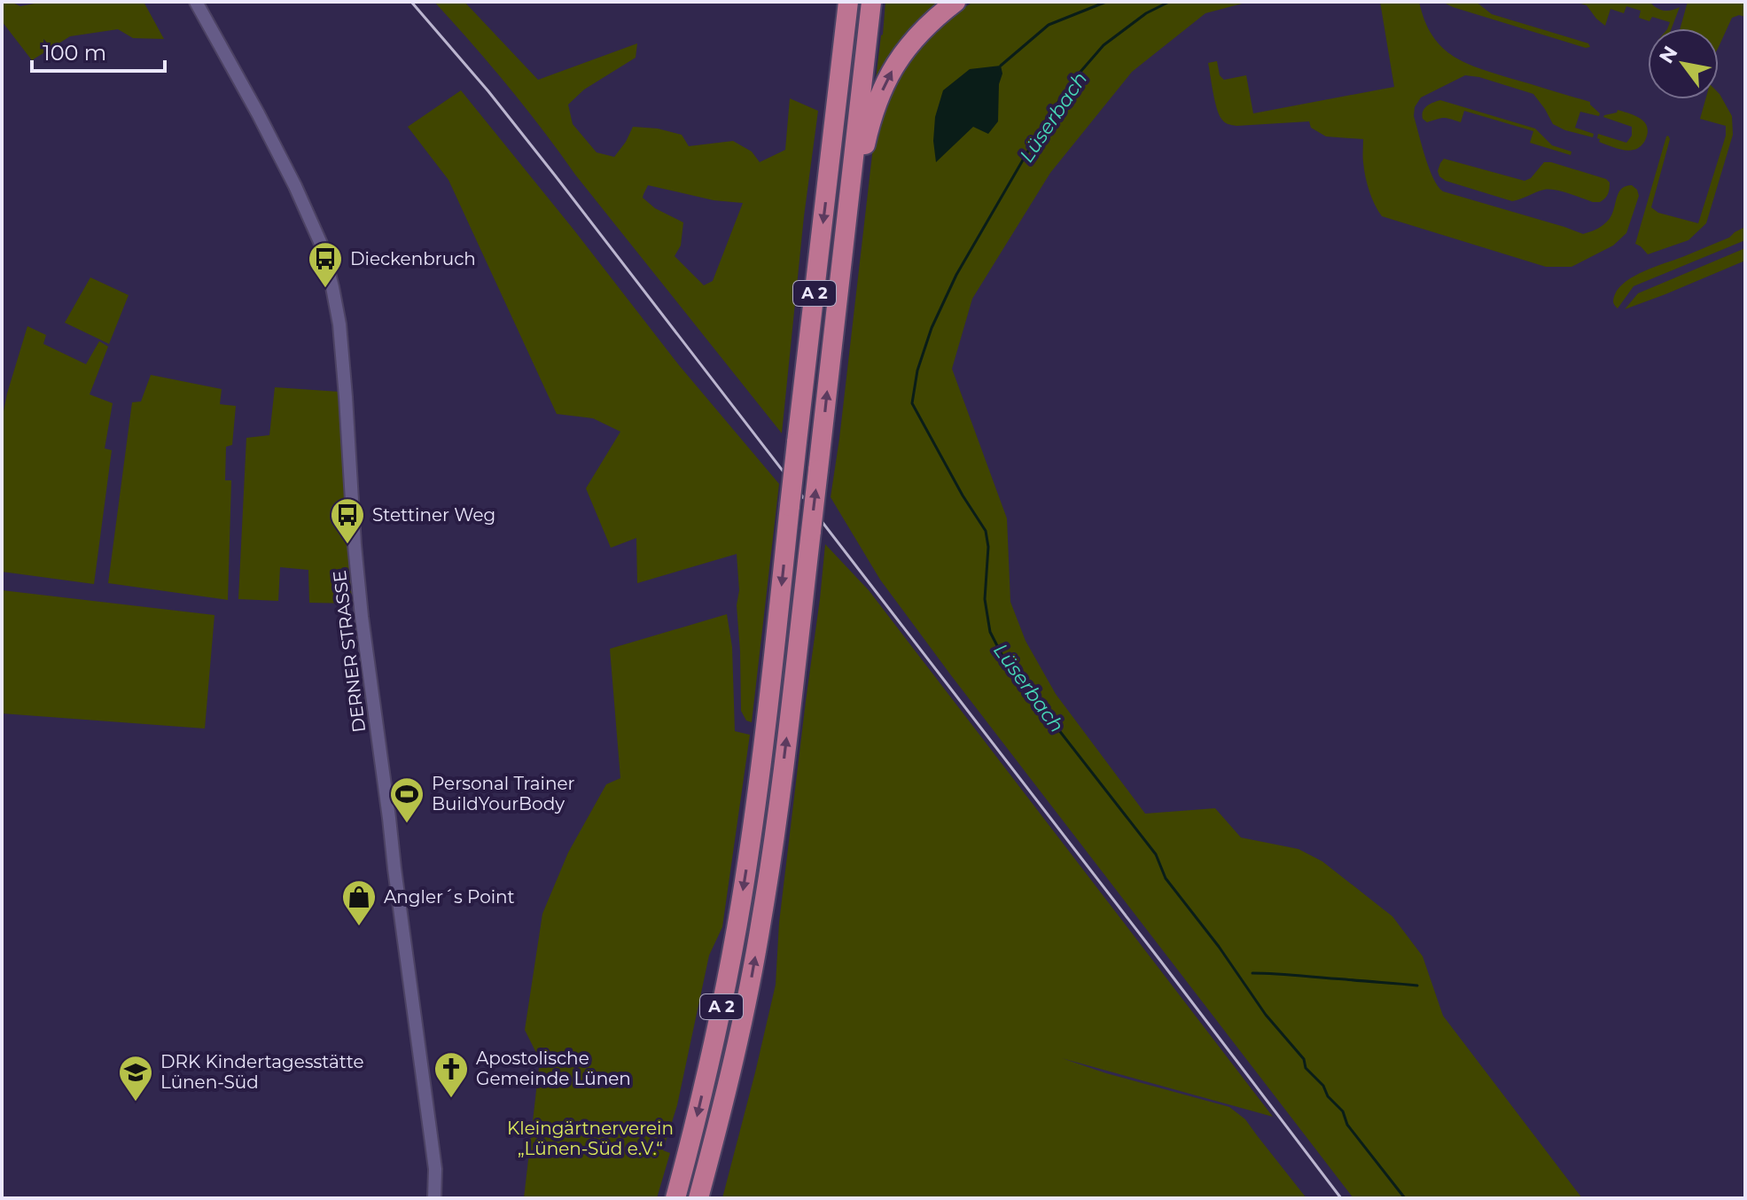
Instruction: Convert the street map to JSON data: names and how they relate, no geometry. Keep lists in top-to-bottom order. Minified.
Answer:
{"streets":{"highway":["A 2"],"street":["DERNER STRASSE"]},"water":["Lüserbach"],"parks":["Kleingärtnerverein „Lünen-Süd e.V.“"],"places":{"bus stop":["Dieckenbruch","Stettiner Weg"],"sports":["Personal Trainer BuildYourBody"],"shop":["Angler´s Point"],"church":["Apostolische Gemeinde Lünen"],"school or university":["DRK Kindertagesstätte Lünen-Süd"]},"scale_bar":"100 m","north":"top left"}
